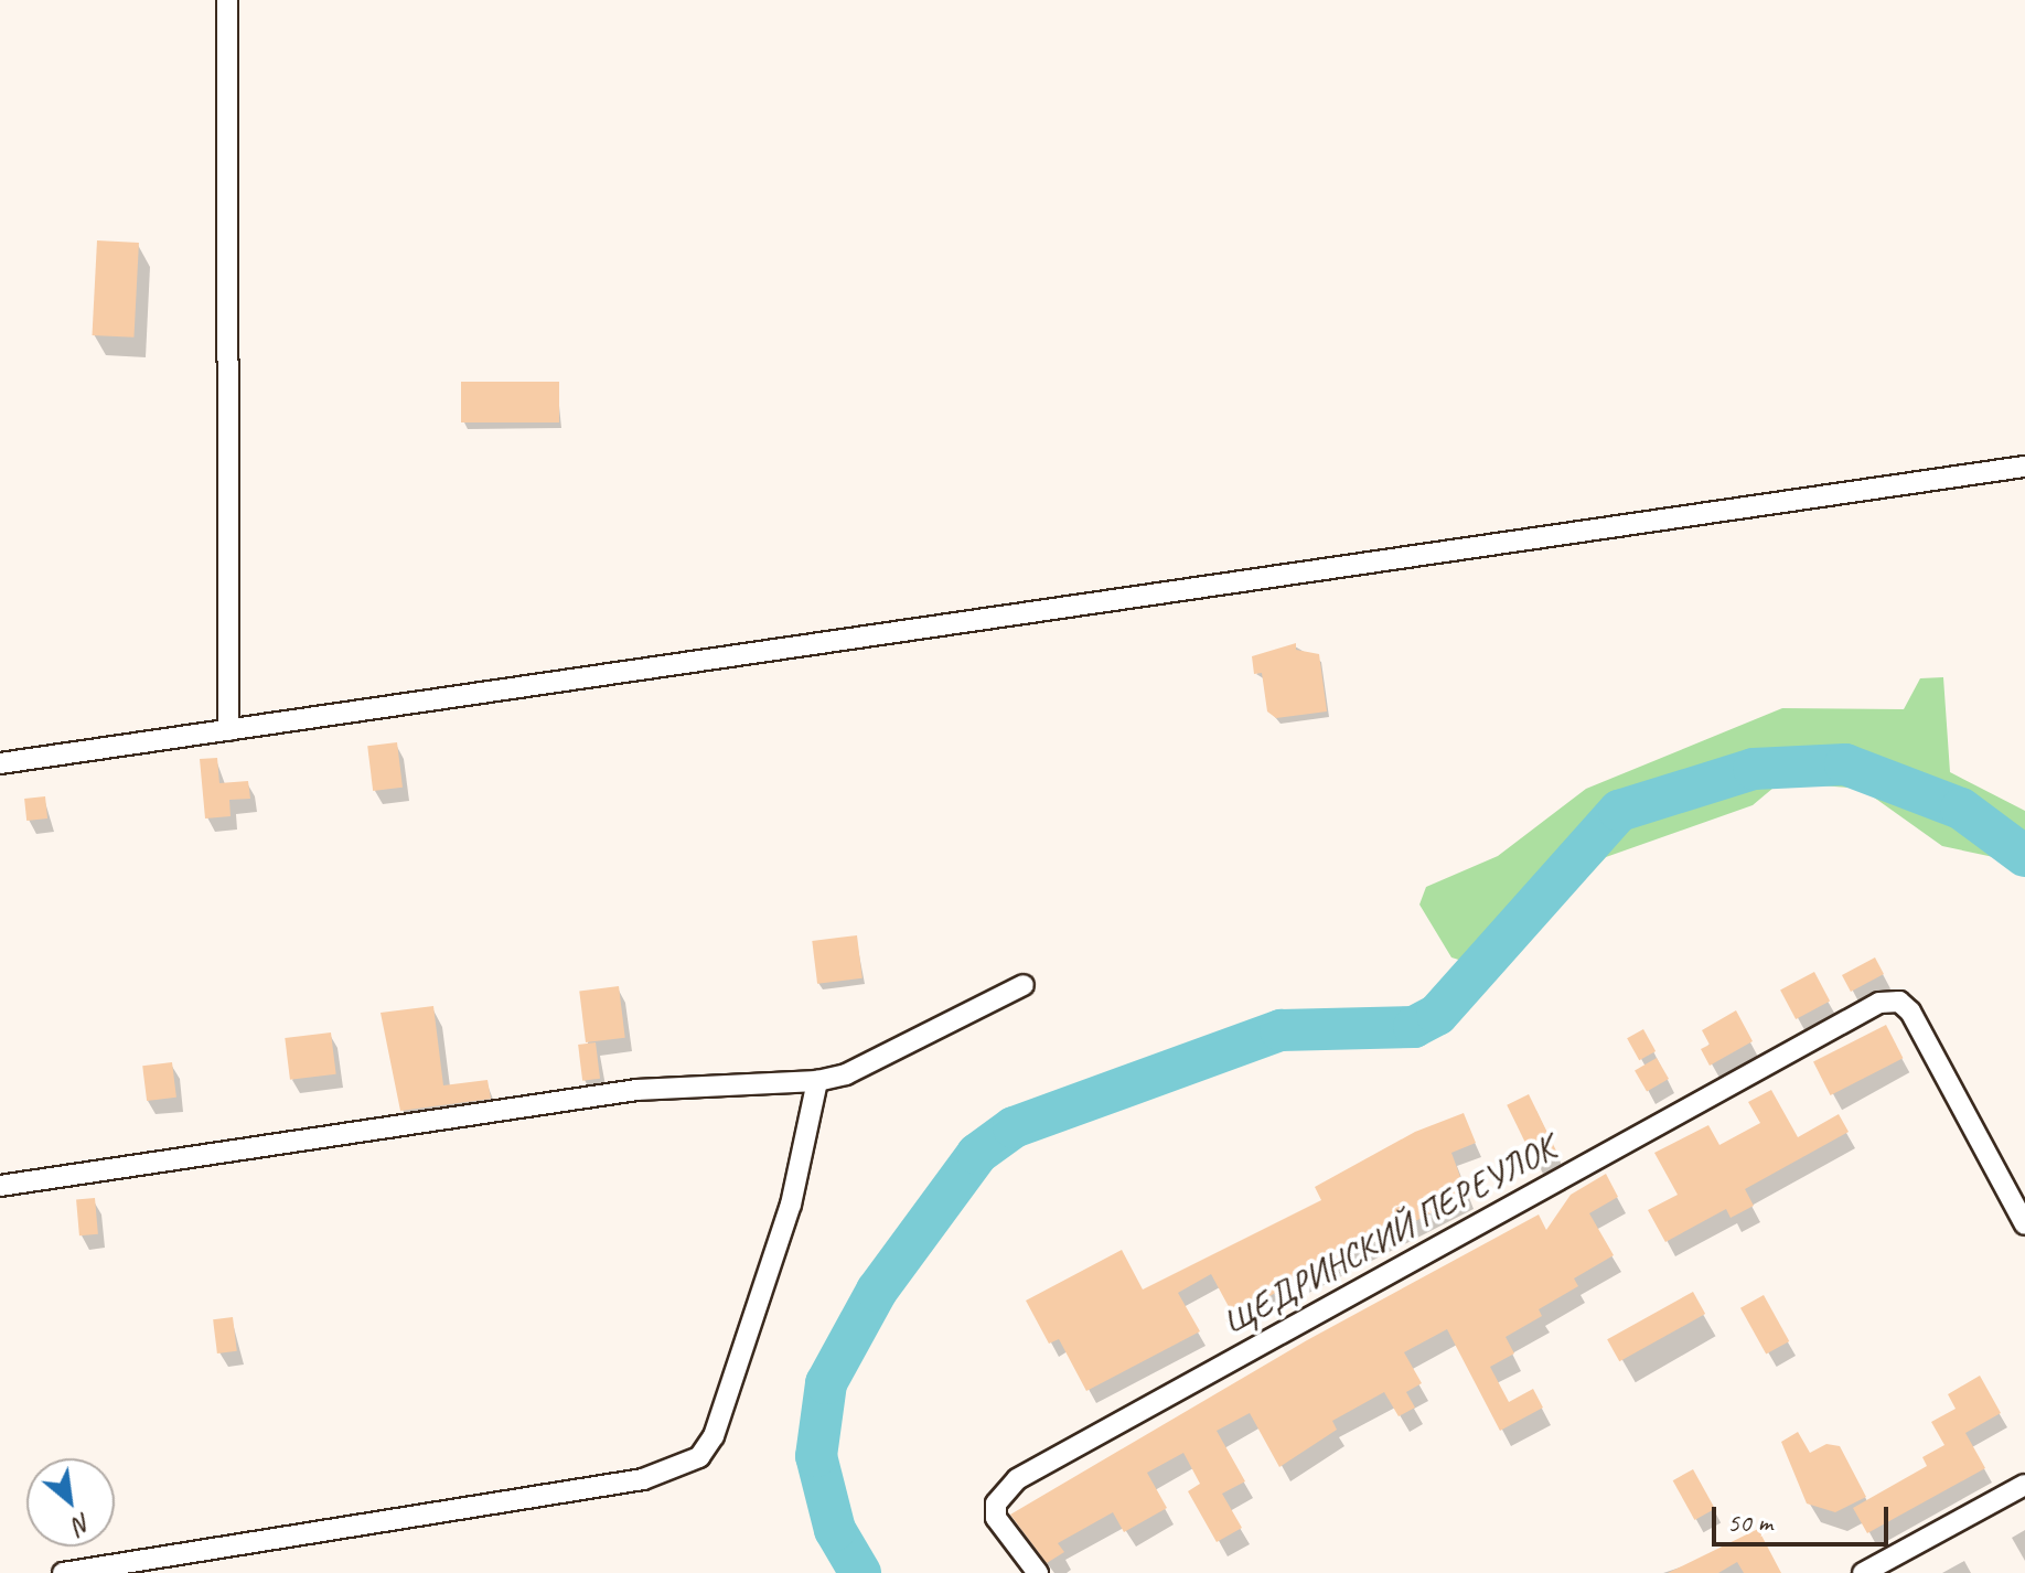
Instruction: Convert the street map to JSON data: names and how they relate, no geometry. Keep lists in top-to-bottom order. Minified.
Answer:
{"streets":{"street":["ЩЕДРИНСКИЙ ПЕРЕУЛОК"]},"scale_bar":"50 m","north":"bottom right"}
